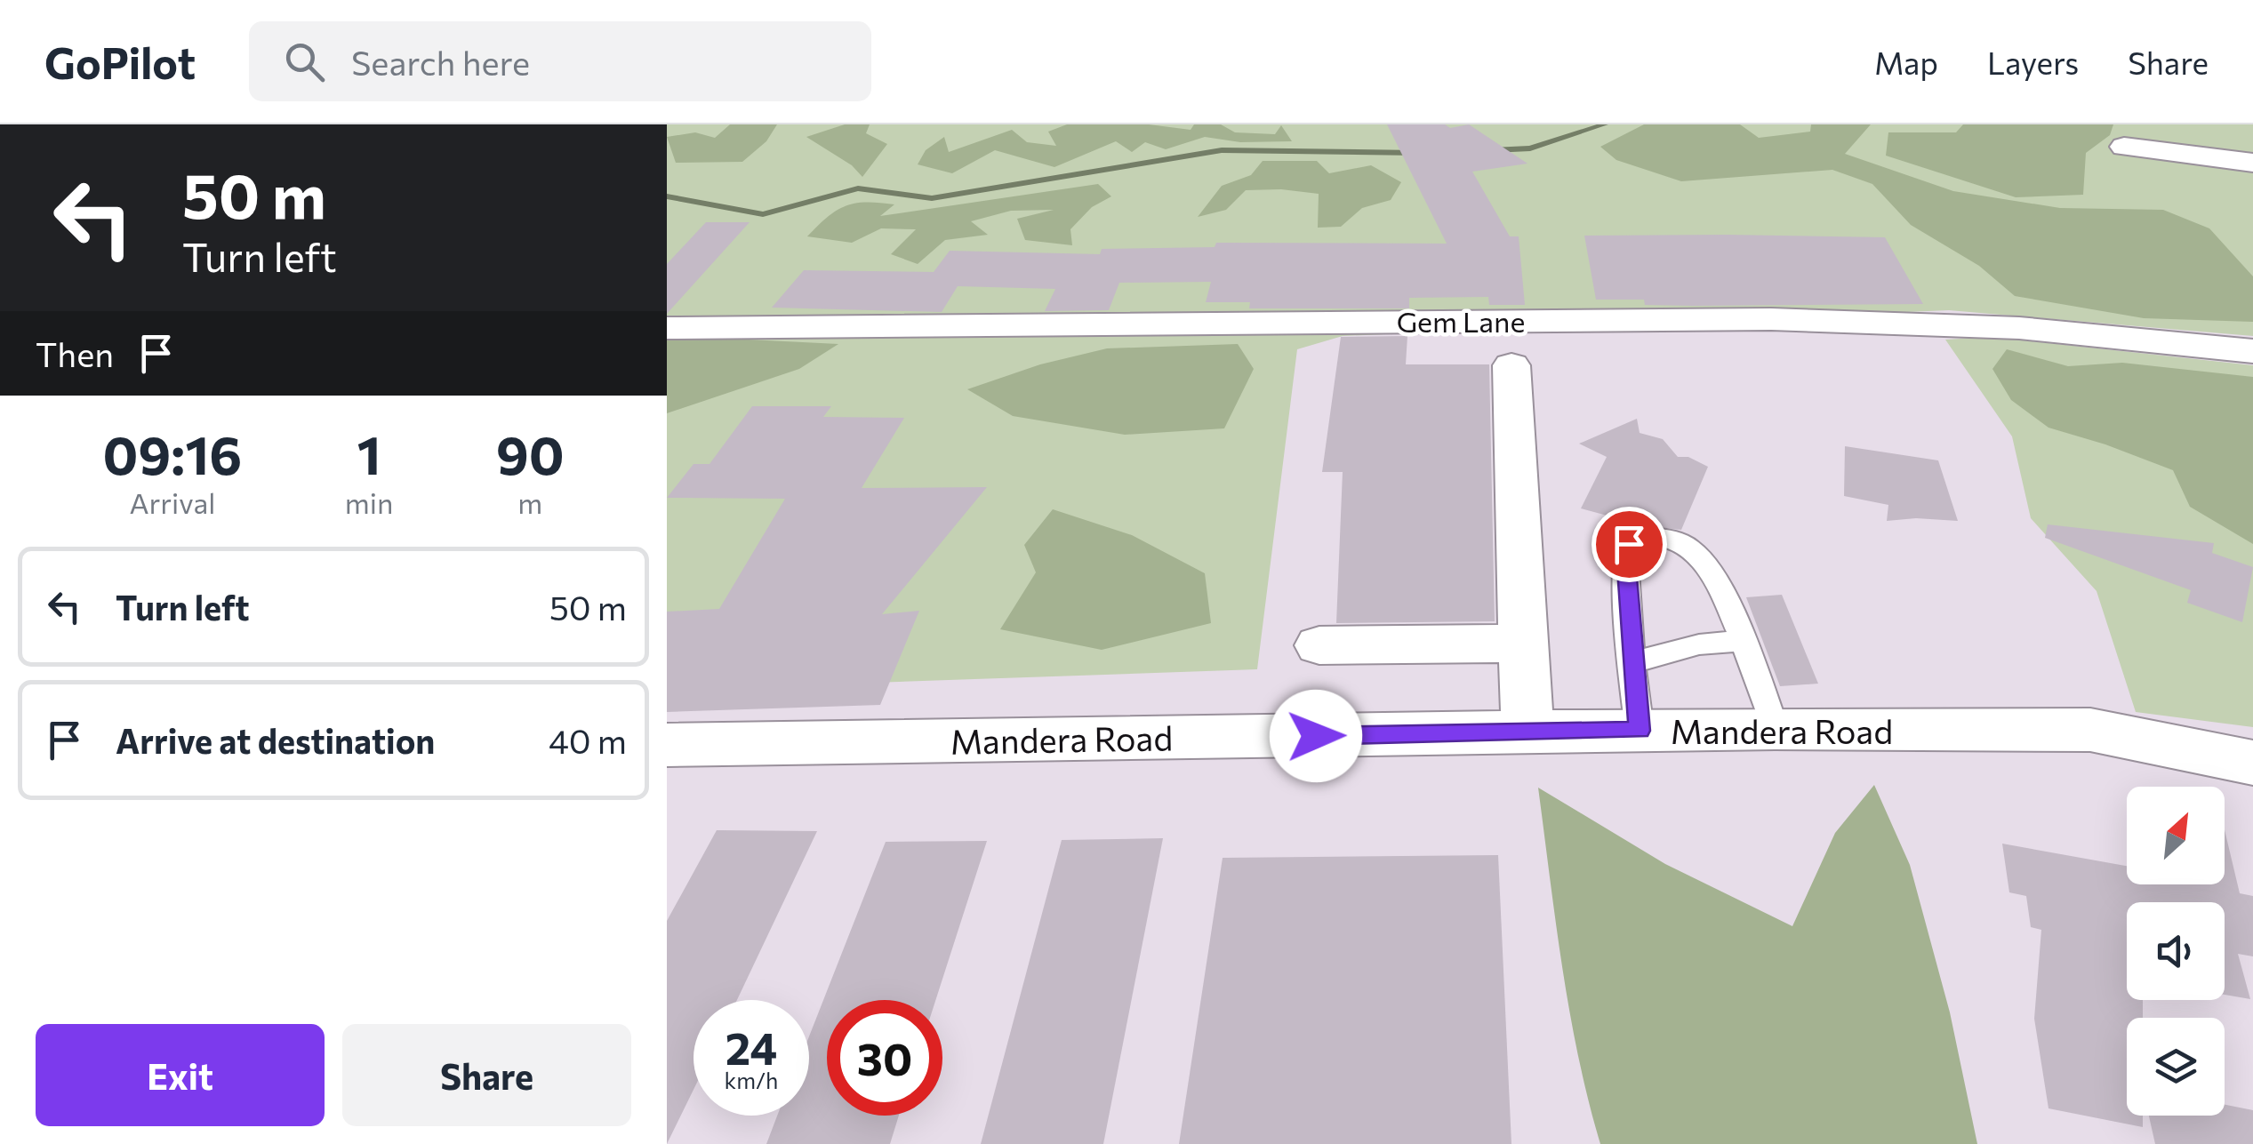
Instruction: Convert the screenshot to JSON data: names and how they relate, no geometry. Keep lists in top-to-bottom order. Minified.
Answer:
{"streets":{"street":["Gem Lane","Mandera Road"]},"north":"top right","page":{"header":"GoPilot","search":"Search here","nav":["Map","Layers","Share"],"turn":["50 m","Turn left"],"then":"Then","eta":["09:16","Arrival","1","min","90","m"],"list":[{"name":"Turn left","value":"50 m"},{"name":"Arrive at destination","value":"40 m"}],"speed":"24 km/h","limit":"30","buttons":["Exit","Share"]}}
